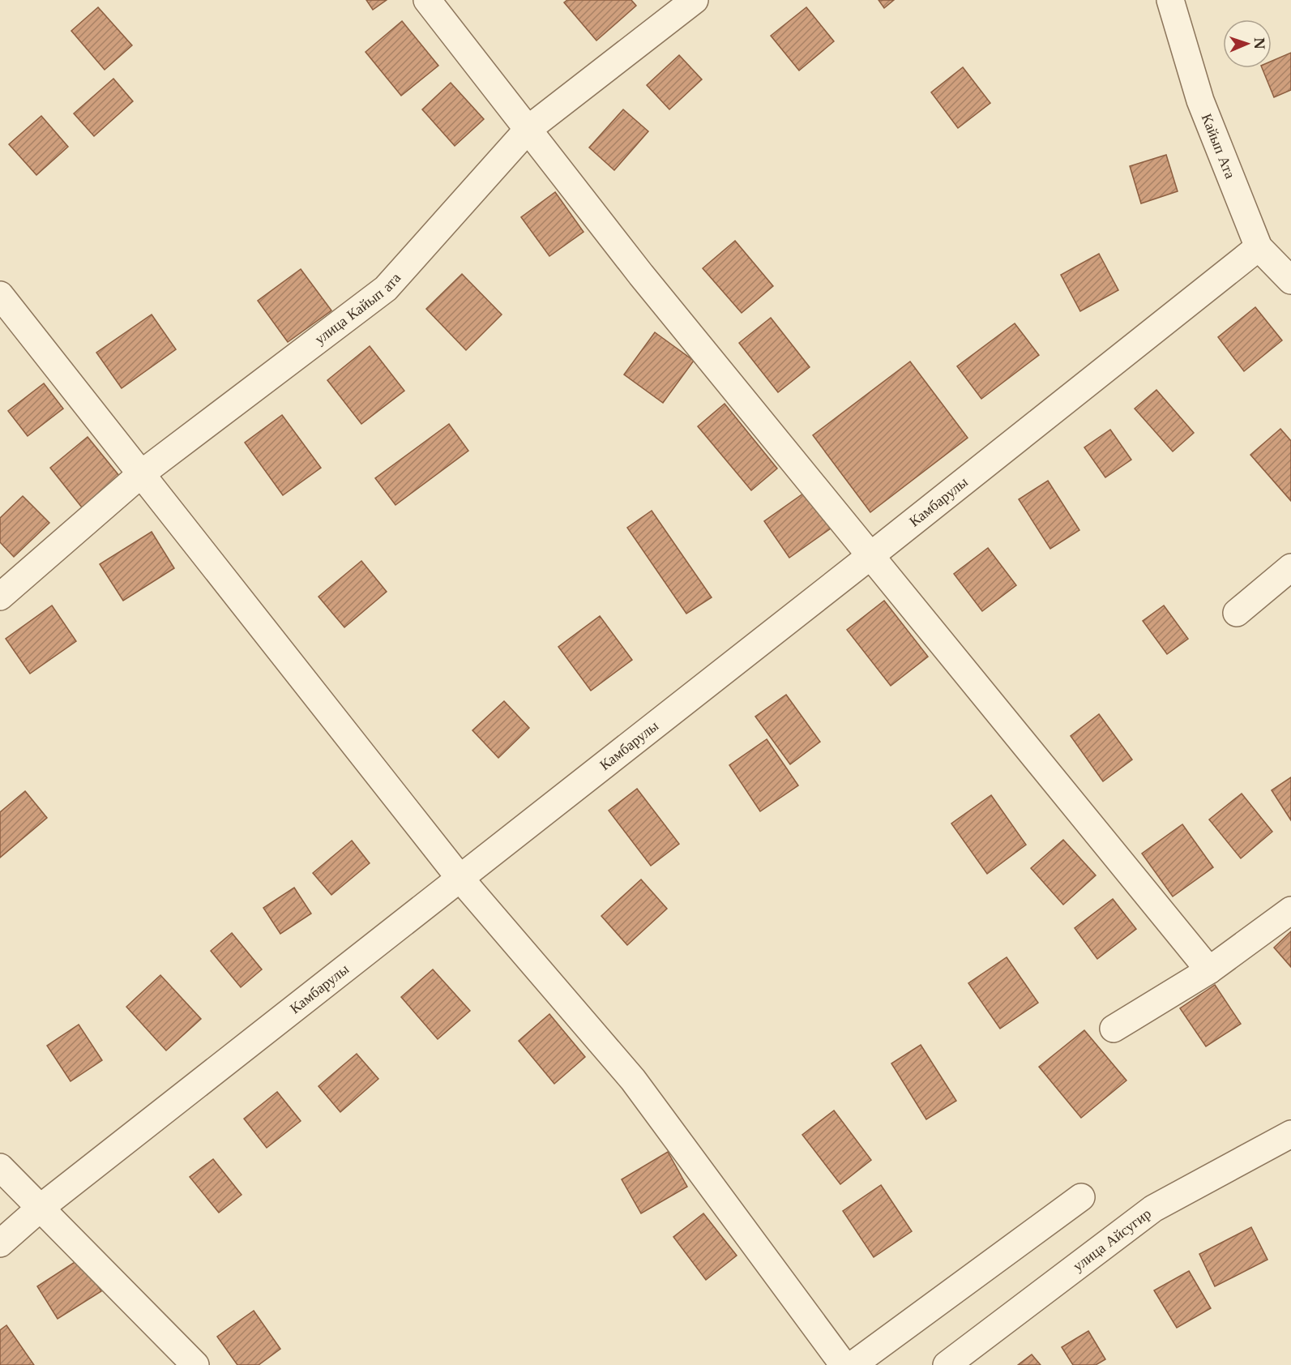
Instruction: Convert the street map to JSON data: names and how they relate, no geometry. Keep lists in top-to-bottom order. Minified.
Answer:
{"streets":{"street":["Кайып Ата","улица Кайып ата","Камбарулы","улица Айсугир"]},"crossings":[["Кайып Ата","Камбарулы"]],"north":"right"}
